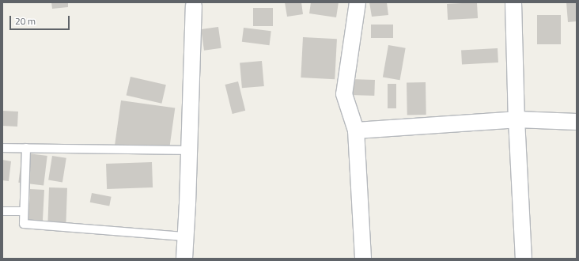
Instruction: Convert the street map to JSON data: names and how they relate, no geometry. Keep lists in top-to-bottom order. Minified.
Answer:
{"scale_bar":"20 m"}
